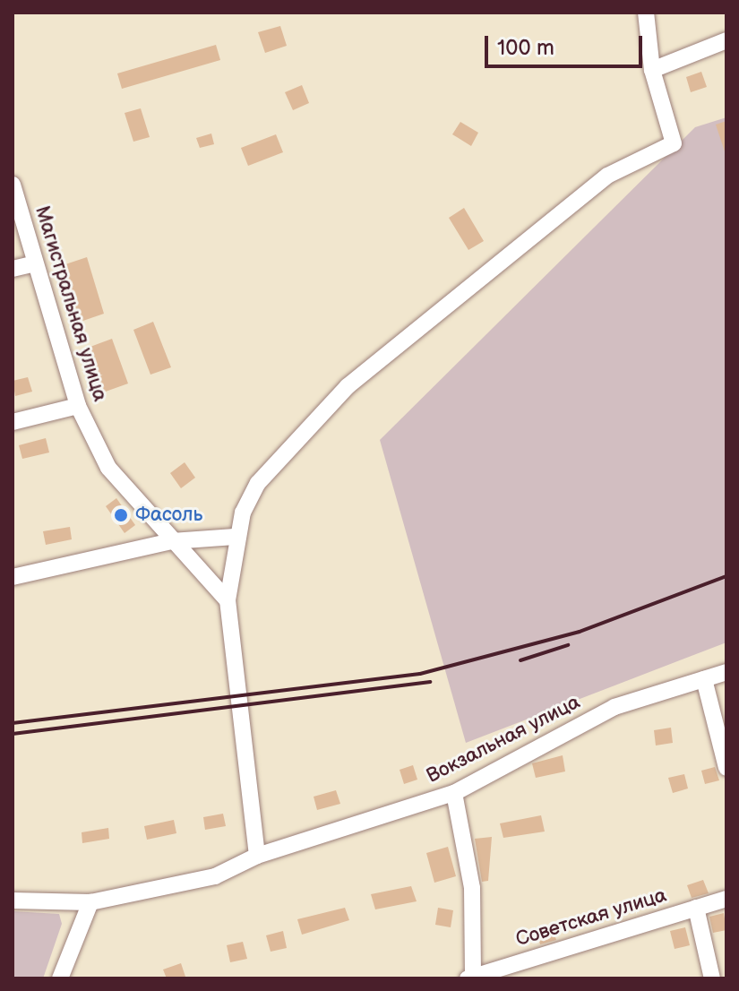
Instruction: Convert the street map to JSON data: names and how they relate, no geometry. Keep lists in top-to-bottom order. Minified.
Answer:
{"streets":{"street":["Магистральная улица","Вокзальная улица","Советская улица"]},"places":["Фасоль"],"scale_bar":"100 m"}
